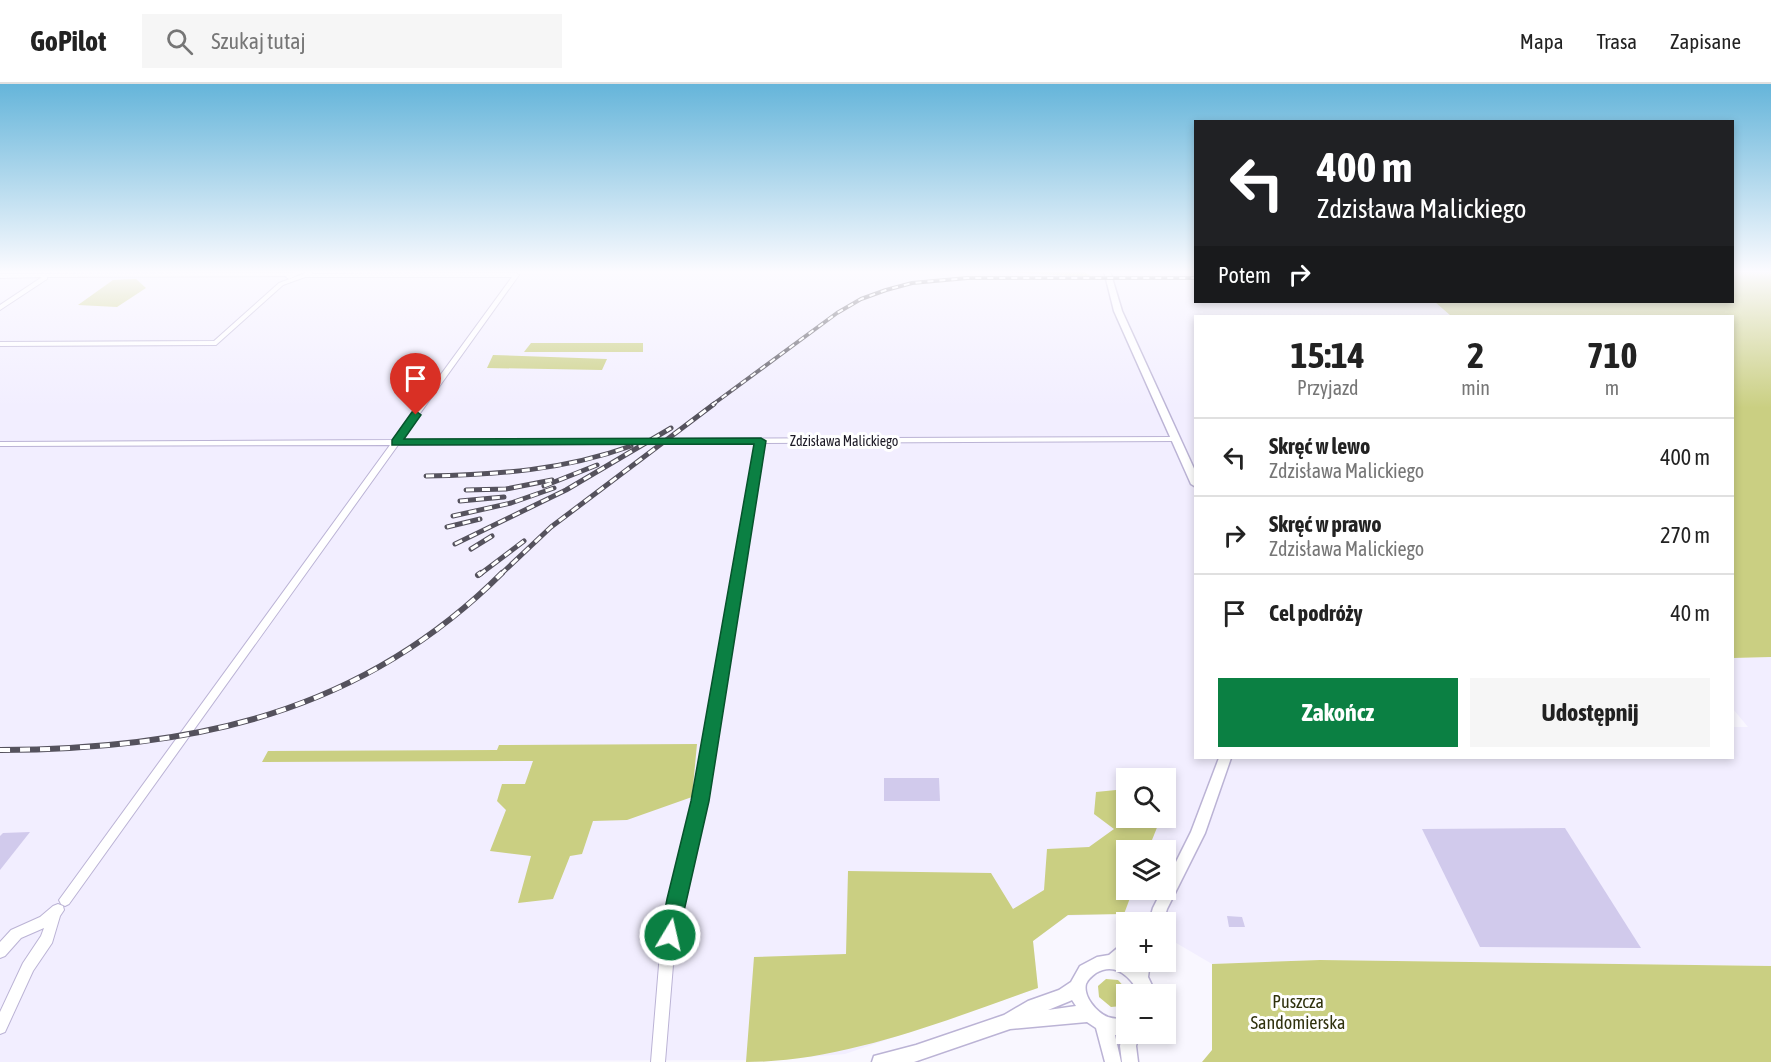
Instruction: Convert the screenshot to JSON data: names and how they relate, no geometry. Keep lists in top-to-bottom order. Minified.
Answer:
{"streets":{"street":["Zdzisława Malickiego"]},"parks":["Puszcza Sandomierska"],"page":{"header":"GoPilot","search":"Szukaj tutaj","nav":["Mapa","Trasa","Zapisane"],"turn":["400 m","Zdzisława Malickiego"],"then":"Potem","eta":["15:14","Przyjazd","2","min","710","m"],"list":[{"name":"Skręć w lewo","note":"Zdzisława Malickiego","value":"400 m"},{"name":"Skręć w prawo","note":"Zdzisława Malickiego","value":"270 m"},{"name":"Cel podróży","value":"40 m"}],"buttons":["Zakończ","Udostępnij"],"map_buttons":["+","−"]}}
